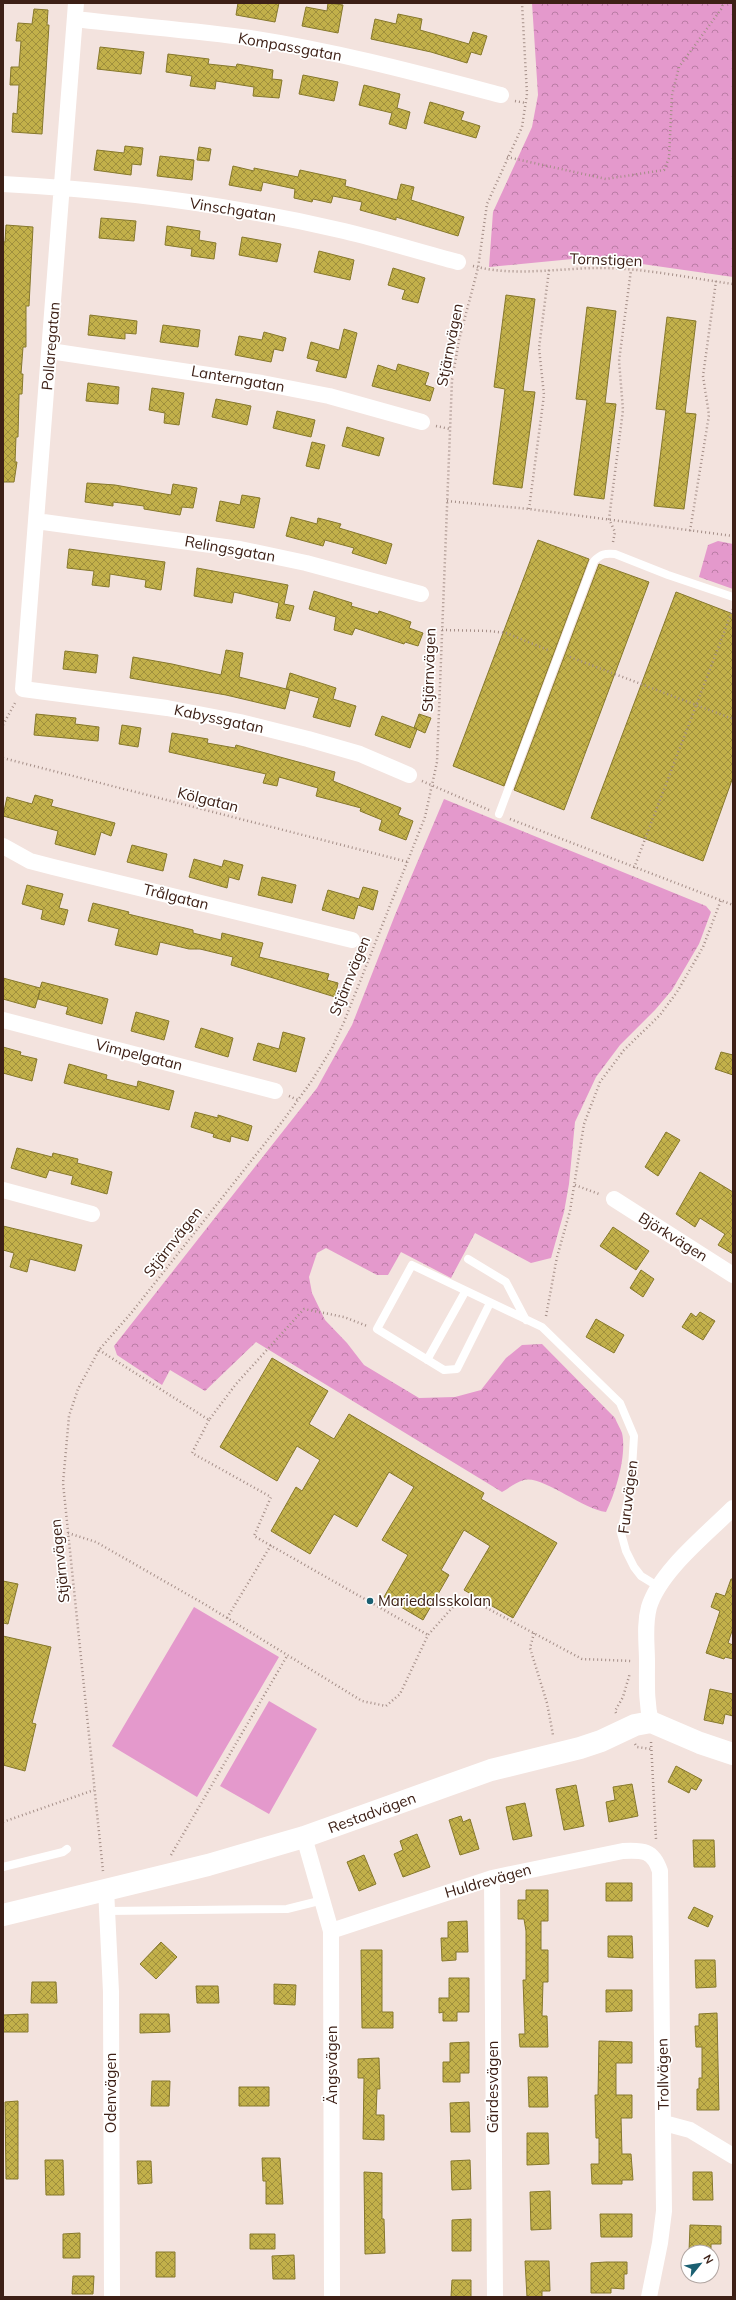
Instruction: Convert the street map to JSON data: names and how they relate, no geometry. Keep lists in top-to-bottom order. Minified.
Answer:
{"streets":{"street":["Kompassgatan","Vinschgatan","Pollaregatan","Lanterngatan","Relingsgatan","Kabyssgatan","Trålgatan","Vimpelgatan","Björkvägen","Restadvägen","Huldrevägen","Ängsvägen","Trollvägen","Gärdesvägen","Odenvägen"],"lane":["Furuvägen"],"path":["Tornstigen","Stjärnvägen","Kölgatan"]},"crossings":[["Kompassgatan","Pollaregatan"],["Vinschgatan","Pollaregatan"],["Tornstigen","Stjärnvägen"],["Stjärnvägen","Kölgatan"],["Stjärnvägen","Restadvägen"],["Stjärnvägen","Odenvägen"],["Pollaregatan","Lanterngatan"],["Pollaregatan","Relingsgatan"],["Pollaregatan","Kabyssgatan"],["Restadvägen","Ängsvägen"],["Restadvägen","Odenvägen"],["Huldrevägen","Ängsvägen"],["Huldrevägen","Trollvägen"],["Huldrevägen","Gärdesvägen"]],"places":["Mariedalsskolan"],"north":"top right"}
